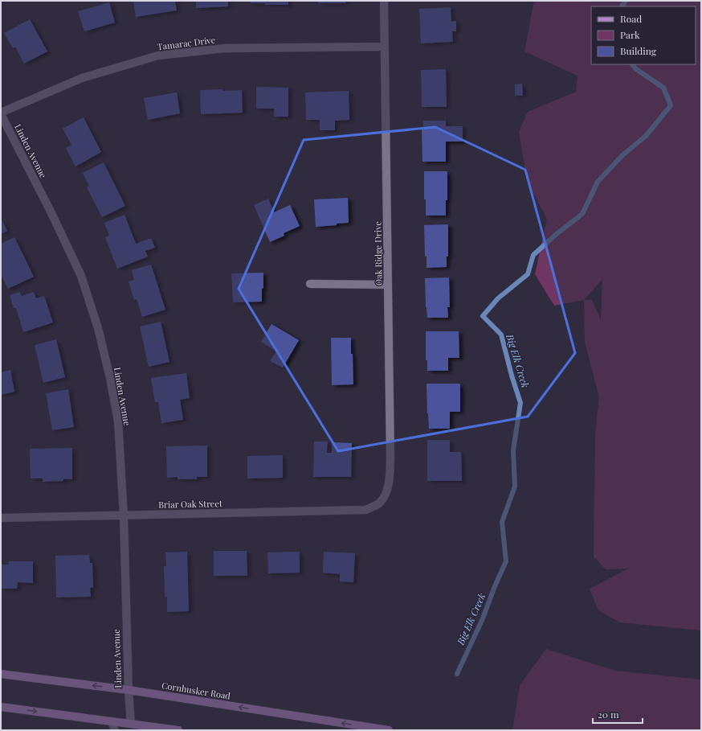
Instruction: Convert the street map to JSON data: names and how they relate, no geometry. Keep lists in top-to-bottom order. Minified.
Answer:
{"streets":{"main road":["Cornhusker Road"],"street":["Tamarac Drive","Linden Avenue","Oak Ridge Drive","Briar Oak Street"]},"crossings":[["Tamarac Drive","Linden Avenue"],["Tamarac Drive","Oak Ridge Drive"],["Linden Avenue","Briar Oak Street"],["Linden Avenue","Cornhusker Road"],["Oak Ridge Drive","Briar Oak Street"]],"water":["Big Elk Creek"],"legend":["Road","Park","Building"],"scale_bar":"20 m"}
